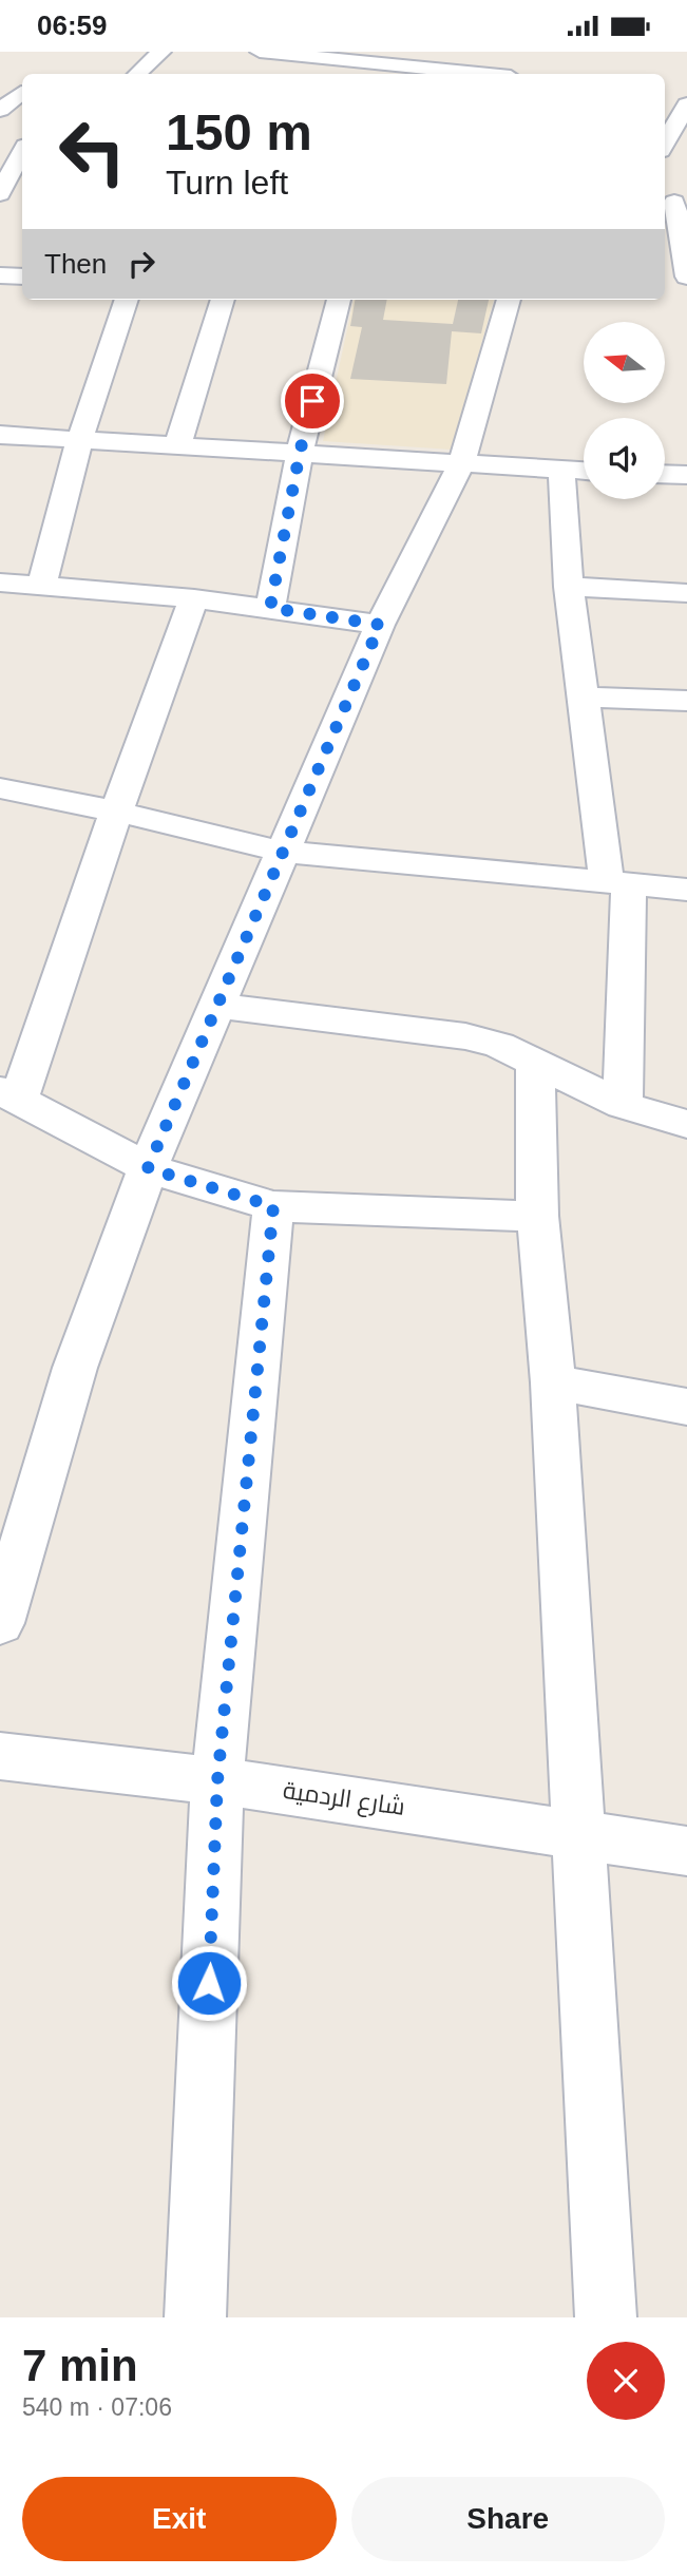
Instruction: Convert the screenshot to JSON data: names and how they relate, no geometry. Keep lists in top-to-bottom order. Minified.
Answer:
{"streets":{"street":["شارع الردمية"]},"north":"left","page":{"status":"06:59","turn":["150 m","Turn left"],"then":"Then","heading":["7 min","540 m · 07:06"],"buttons":["Exit","Share"]}}
